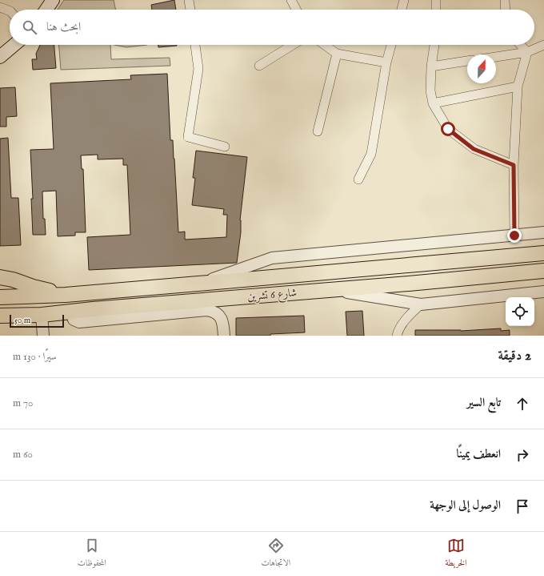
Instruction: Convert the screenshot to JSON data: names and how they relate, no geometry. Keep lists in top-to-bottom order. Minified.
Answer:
{"streets":{"highway":["شارع 6 تشرين"]},"scale_bar":"50 m","north":"top","page":{"search":"ابحث هنا","scale":"50 m","heading":["2 دقيقة","سيرًا · 130 m"],"list":[["تابع السير","70 m"],["انعطف يمينًا","60 m"],"الوصول إلى الوجهة"],"nav":["الخريطة","الاتجاهات","المحفوظات"]}}
